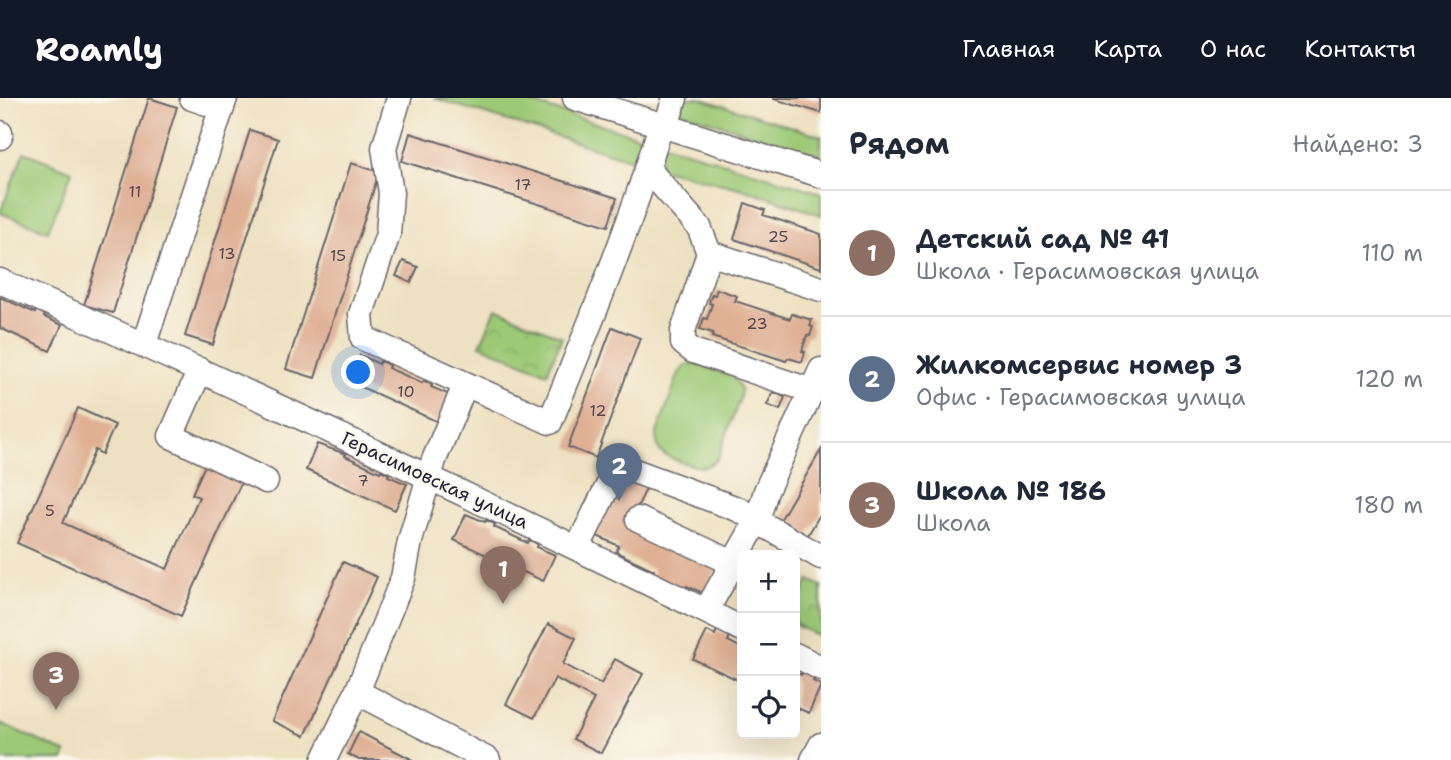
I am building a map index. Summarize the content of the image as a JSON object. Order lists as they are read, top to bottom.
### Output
{
  "streets": {
    "street": ["Герасимовская улица"]
  },
  "house_numbers": [
    "17",
    "11",
    "25",
    "13",
    "15",
    "23",
    "10",
    "12",
    "7",
    "5"
  ],
  "page": {
    "header": "Roamly",
    "nav": [
      "Главная",
      "Карта",
      "О нас",
      "Контакты"
    ],
    "heading": ["Рядом", "Найдено: 3"],
    "list": [
      {
        "mark": "1",
        "name": "Детский сад № 41",
        "note": "Школа · Герасимовская улица",
        "value": "110 m"
      },
      {
        "mark": "2",
        "name": "Жилкомсервис номер 3",
        "note": "Офис · Герасимовская улица",
        "value": "120 m"
      },
      {
        "mark": "3",
        "name": "Школа № 186",
        "note": "Школа",
        "value": "180 m"
      }
    ],
    "pins": ["2", "1", "3"],
    "map_buttons": ["+", "−"]
  }
}
